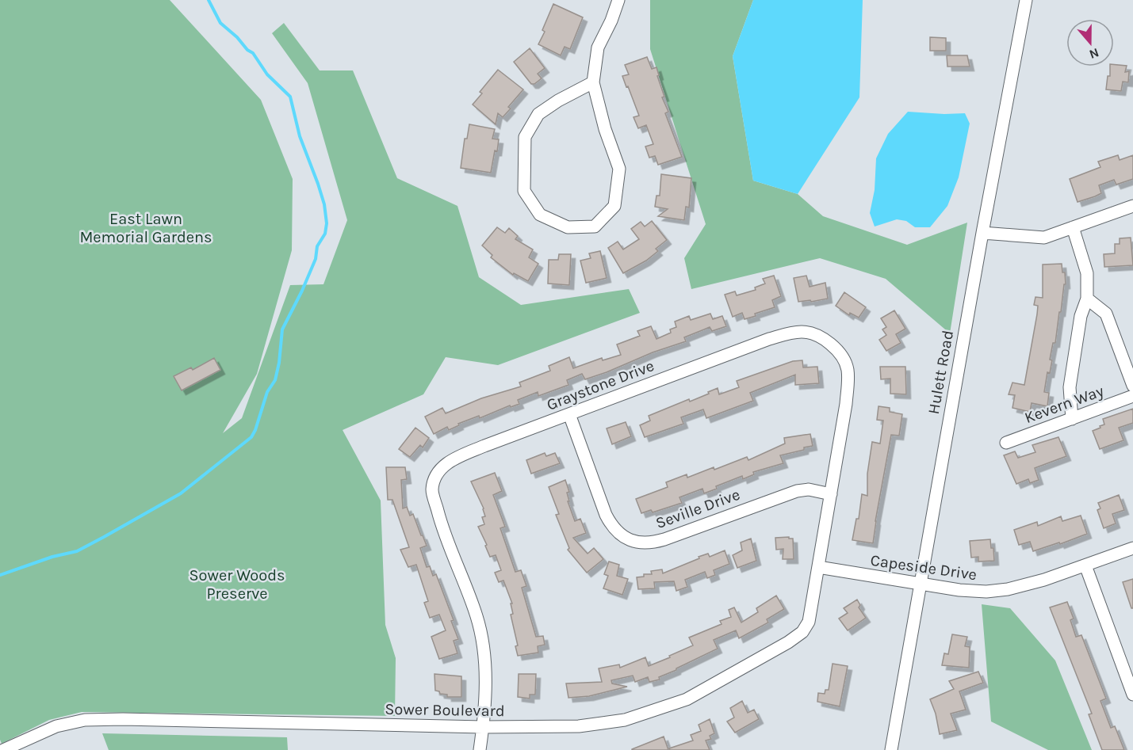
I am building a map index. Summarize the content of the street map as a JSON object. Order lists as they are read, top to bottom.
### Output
{
  "streets": {
    "street": [
      "Hulett Road",
      "Graystone Drive",
      "Kevern Way",
      "Seville Drive",
      "Capeside Drive",
      "Sower Boulevard"
    ]
  },
  "crossings": [
    ["Hulett Road", "Capeside Drive"],
    ["Graystone Drive", "Seville Drive"],
    ["Graystone Drive", "Capeside Drive"],
    ["Graystone Drive", "Sower Boulevard"],
    ["Capeside Drive", "Sower Boulevard"]
  ],
  "parks": ["East Lawn Memorial Gardens", "Sower Woods Preserve"],
  "north": "bottom"
}
